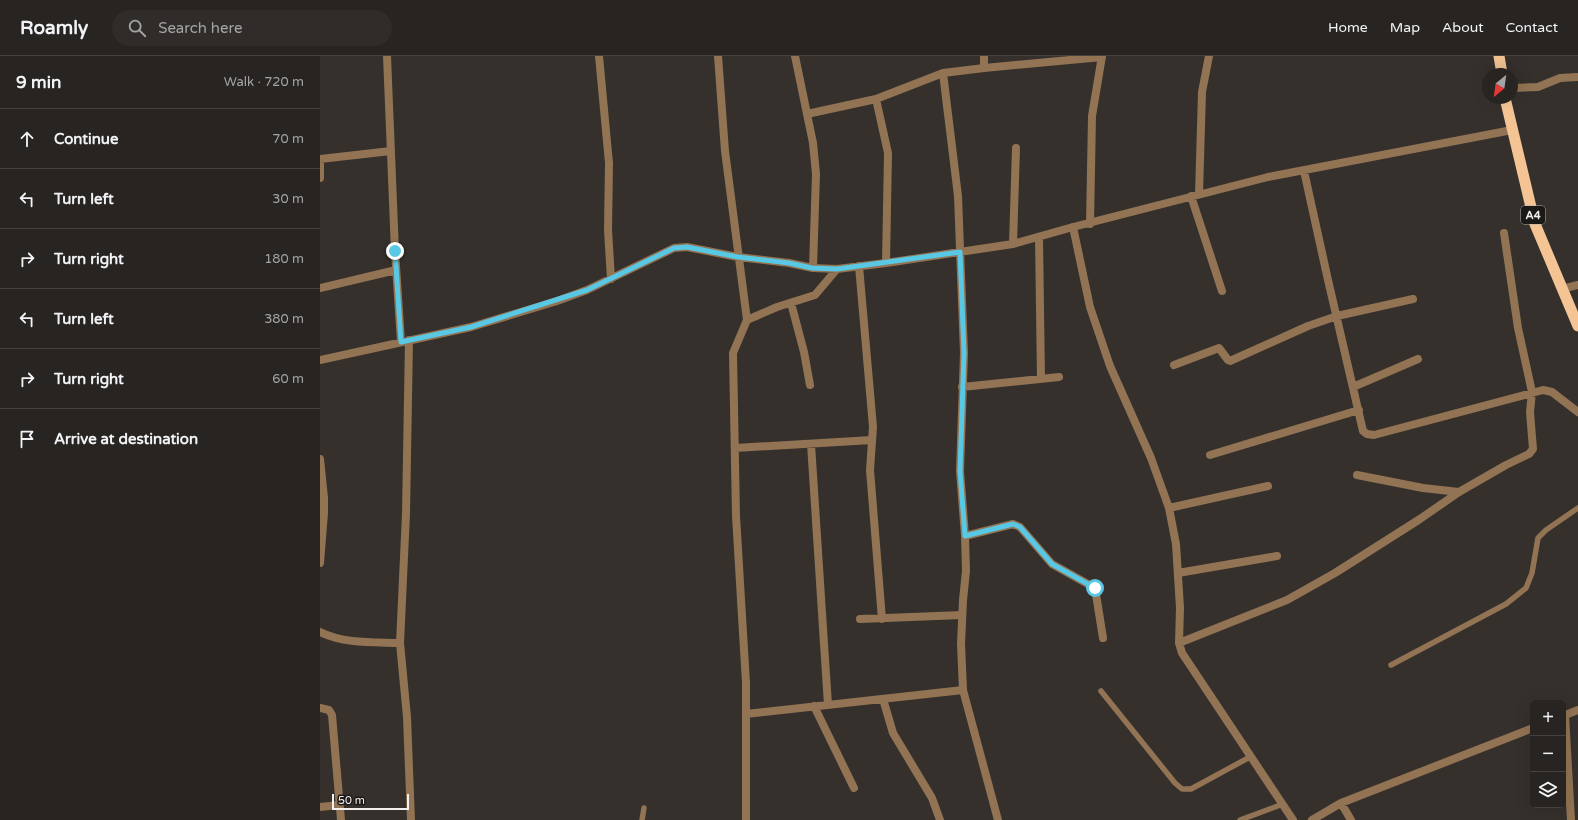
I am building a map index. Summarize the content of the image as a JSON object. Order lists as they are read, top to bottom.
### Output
{
  "streets": {
    "highway": ["A4"]
  },
  "scale_bar": "50 m",
  "north": "bottom left",
  "page": {
    "header": "Roamly",
    "search": "Search here",
    "nav": [
      "Home",
      "Map",
      "About",
      "Contact"
    ],
    "heading": ["9 min", "Walk · 720 m"],
    "list": [
      ["Continue", "70 m"],
      ["Turn left", "30 m"],
      ["Turn right", "180 m"],
      ["Turn left", "380 m"],
      ["Turn right", "60 m"],
      "Arrive at destination"
    ],
    "map_buttons": ["+", "−"],
    "scale": "50 m"
  }
}
